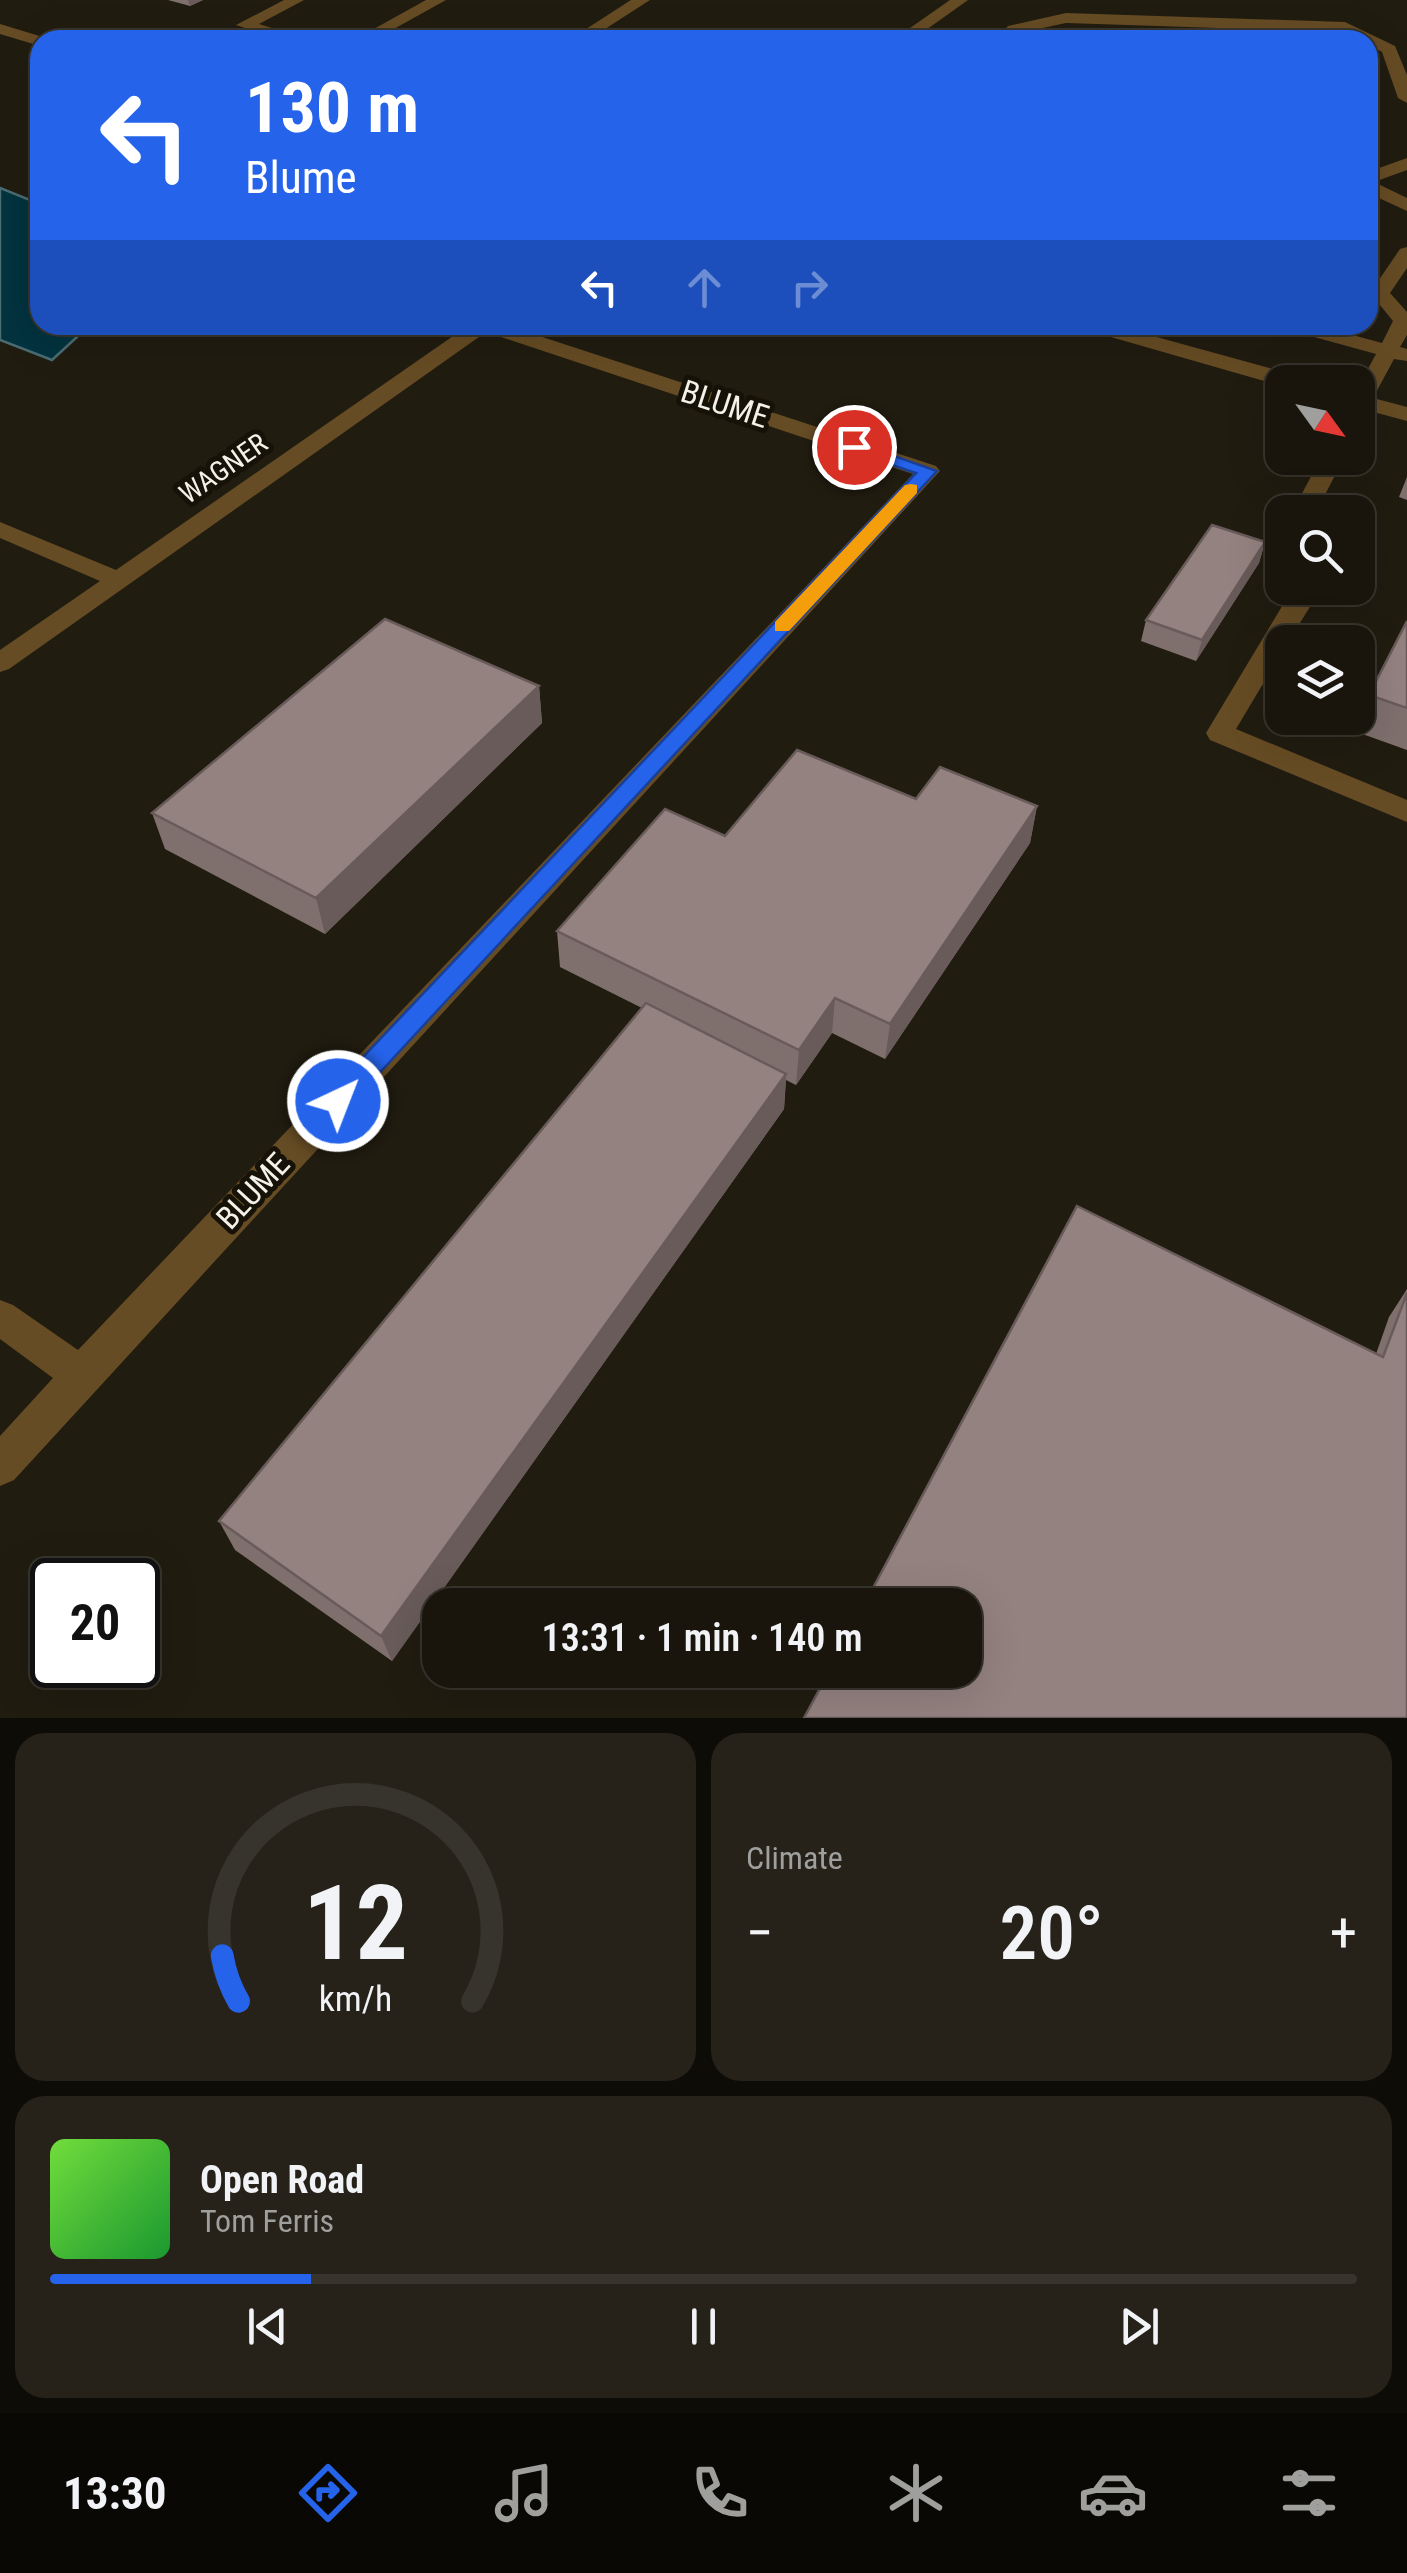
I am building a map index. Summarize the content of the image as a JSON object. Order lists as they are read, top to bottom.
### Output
{
  "streets": {
    "lane": ["BLUME", "WAGNER"]
  },
  "north": "bottom right",
  "page": {
    "turn": ["130 m", "Blume"],
    "limit": "20",
    "trip": "13:31 · 1 min · 140 m",
    "tile": "Climate",
    "heat": ["−", "20°", "+"],
    "song": ["Open Road", "Tom Ferris"],
    "tabs": "13:30",
    "gauge": ["12", "km/h"]
  }
}
